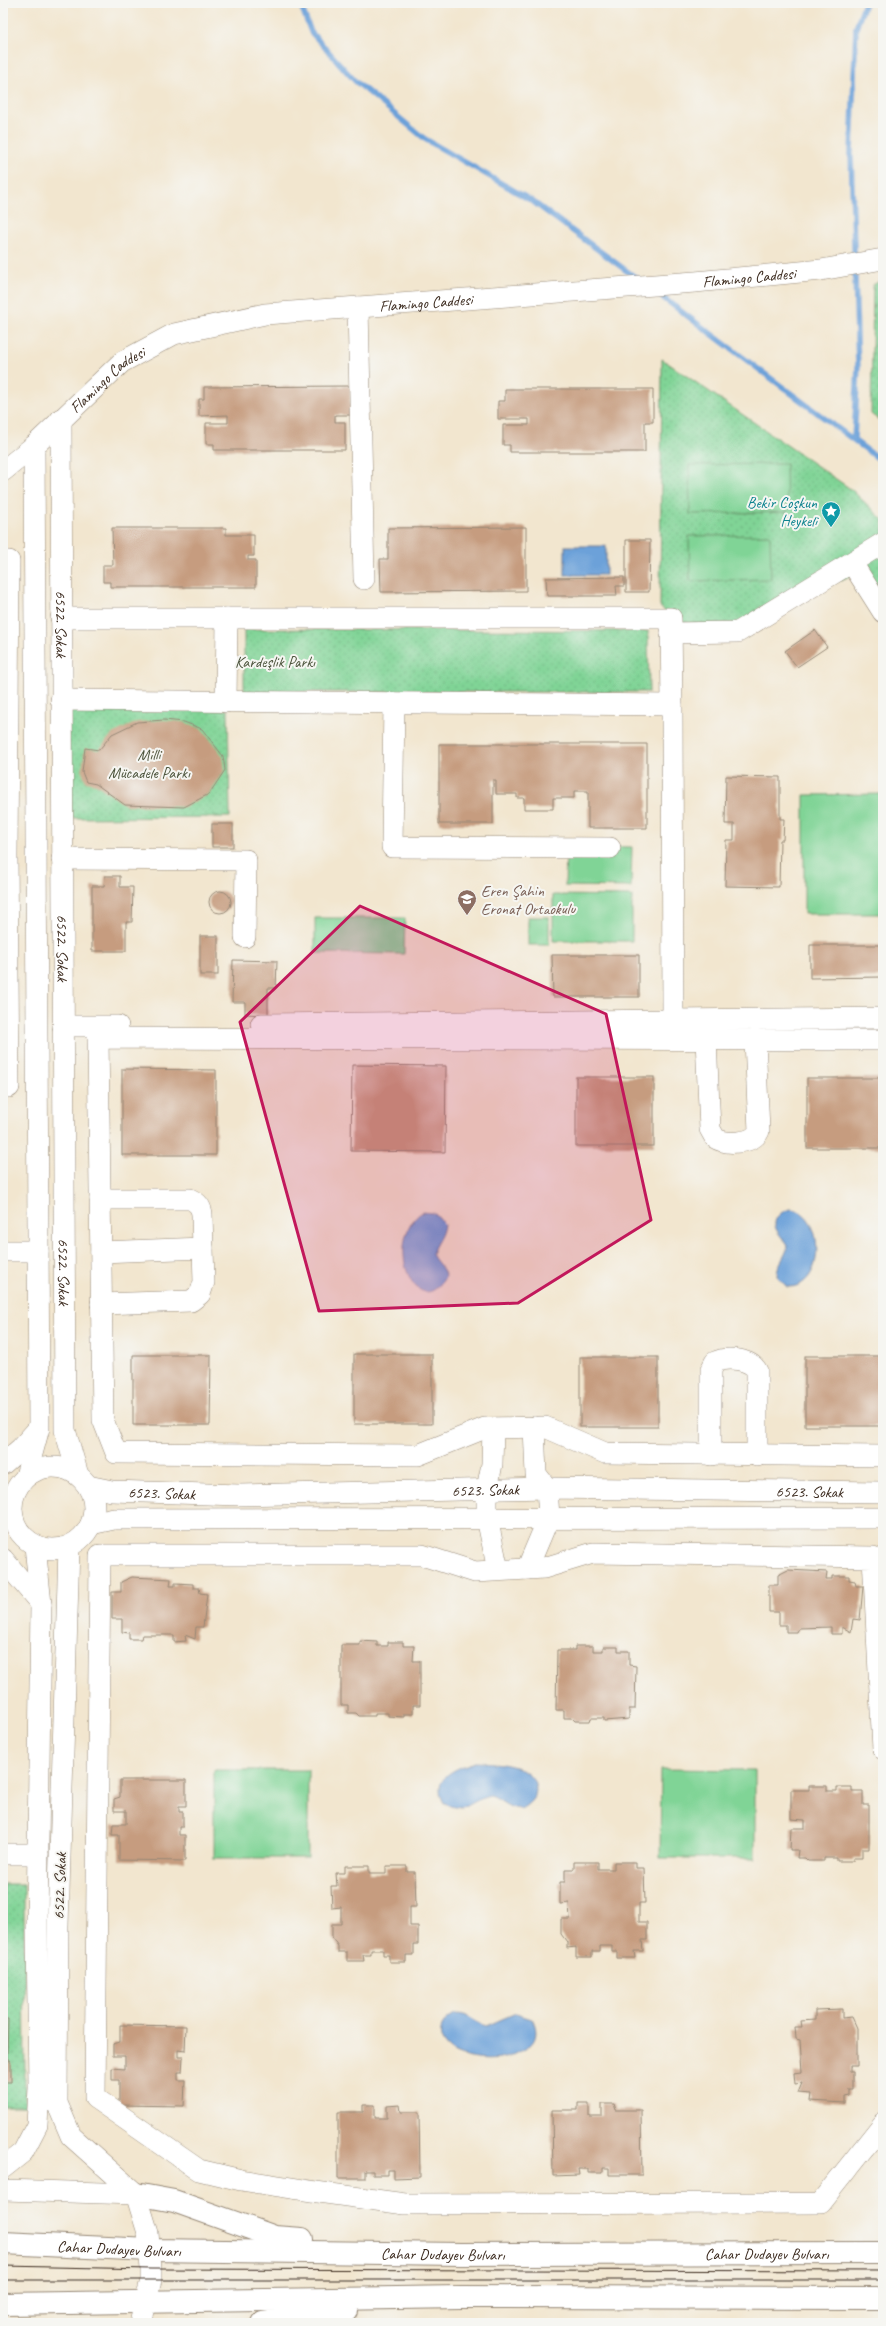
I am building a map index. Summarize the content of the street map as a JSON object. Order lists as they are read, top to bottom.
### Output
{
  "streets": {
    "main road": ["Cahar Dudayev Bulvarı"],
    "street": ["Flamingo Caddesi", "6522. Sokak", "6523. Sokak"]
  },
  "crossings": [
    ["Flamingo Caddesi", "6522. Sokak"],
    ["6522. Sokak", "6523. Sokak"]
  ],
  "parks": ["Kardeşlik Parkı", "Milli Mücadele Parkı"],
  "places": {
    "place": ["Bekir Coşkun Heykeli"],
    "school or university": ["Eren Şahin Eronat Ortaokulu"]
  }
}
